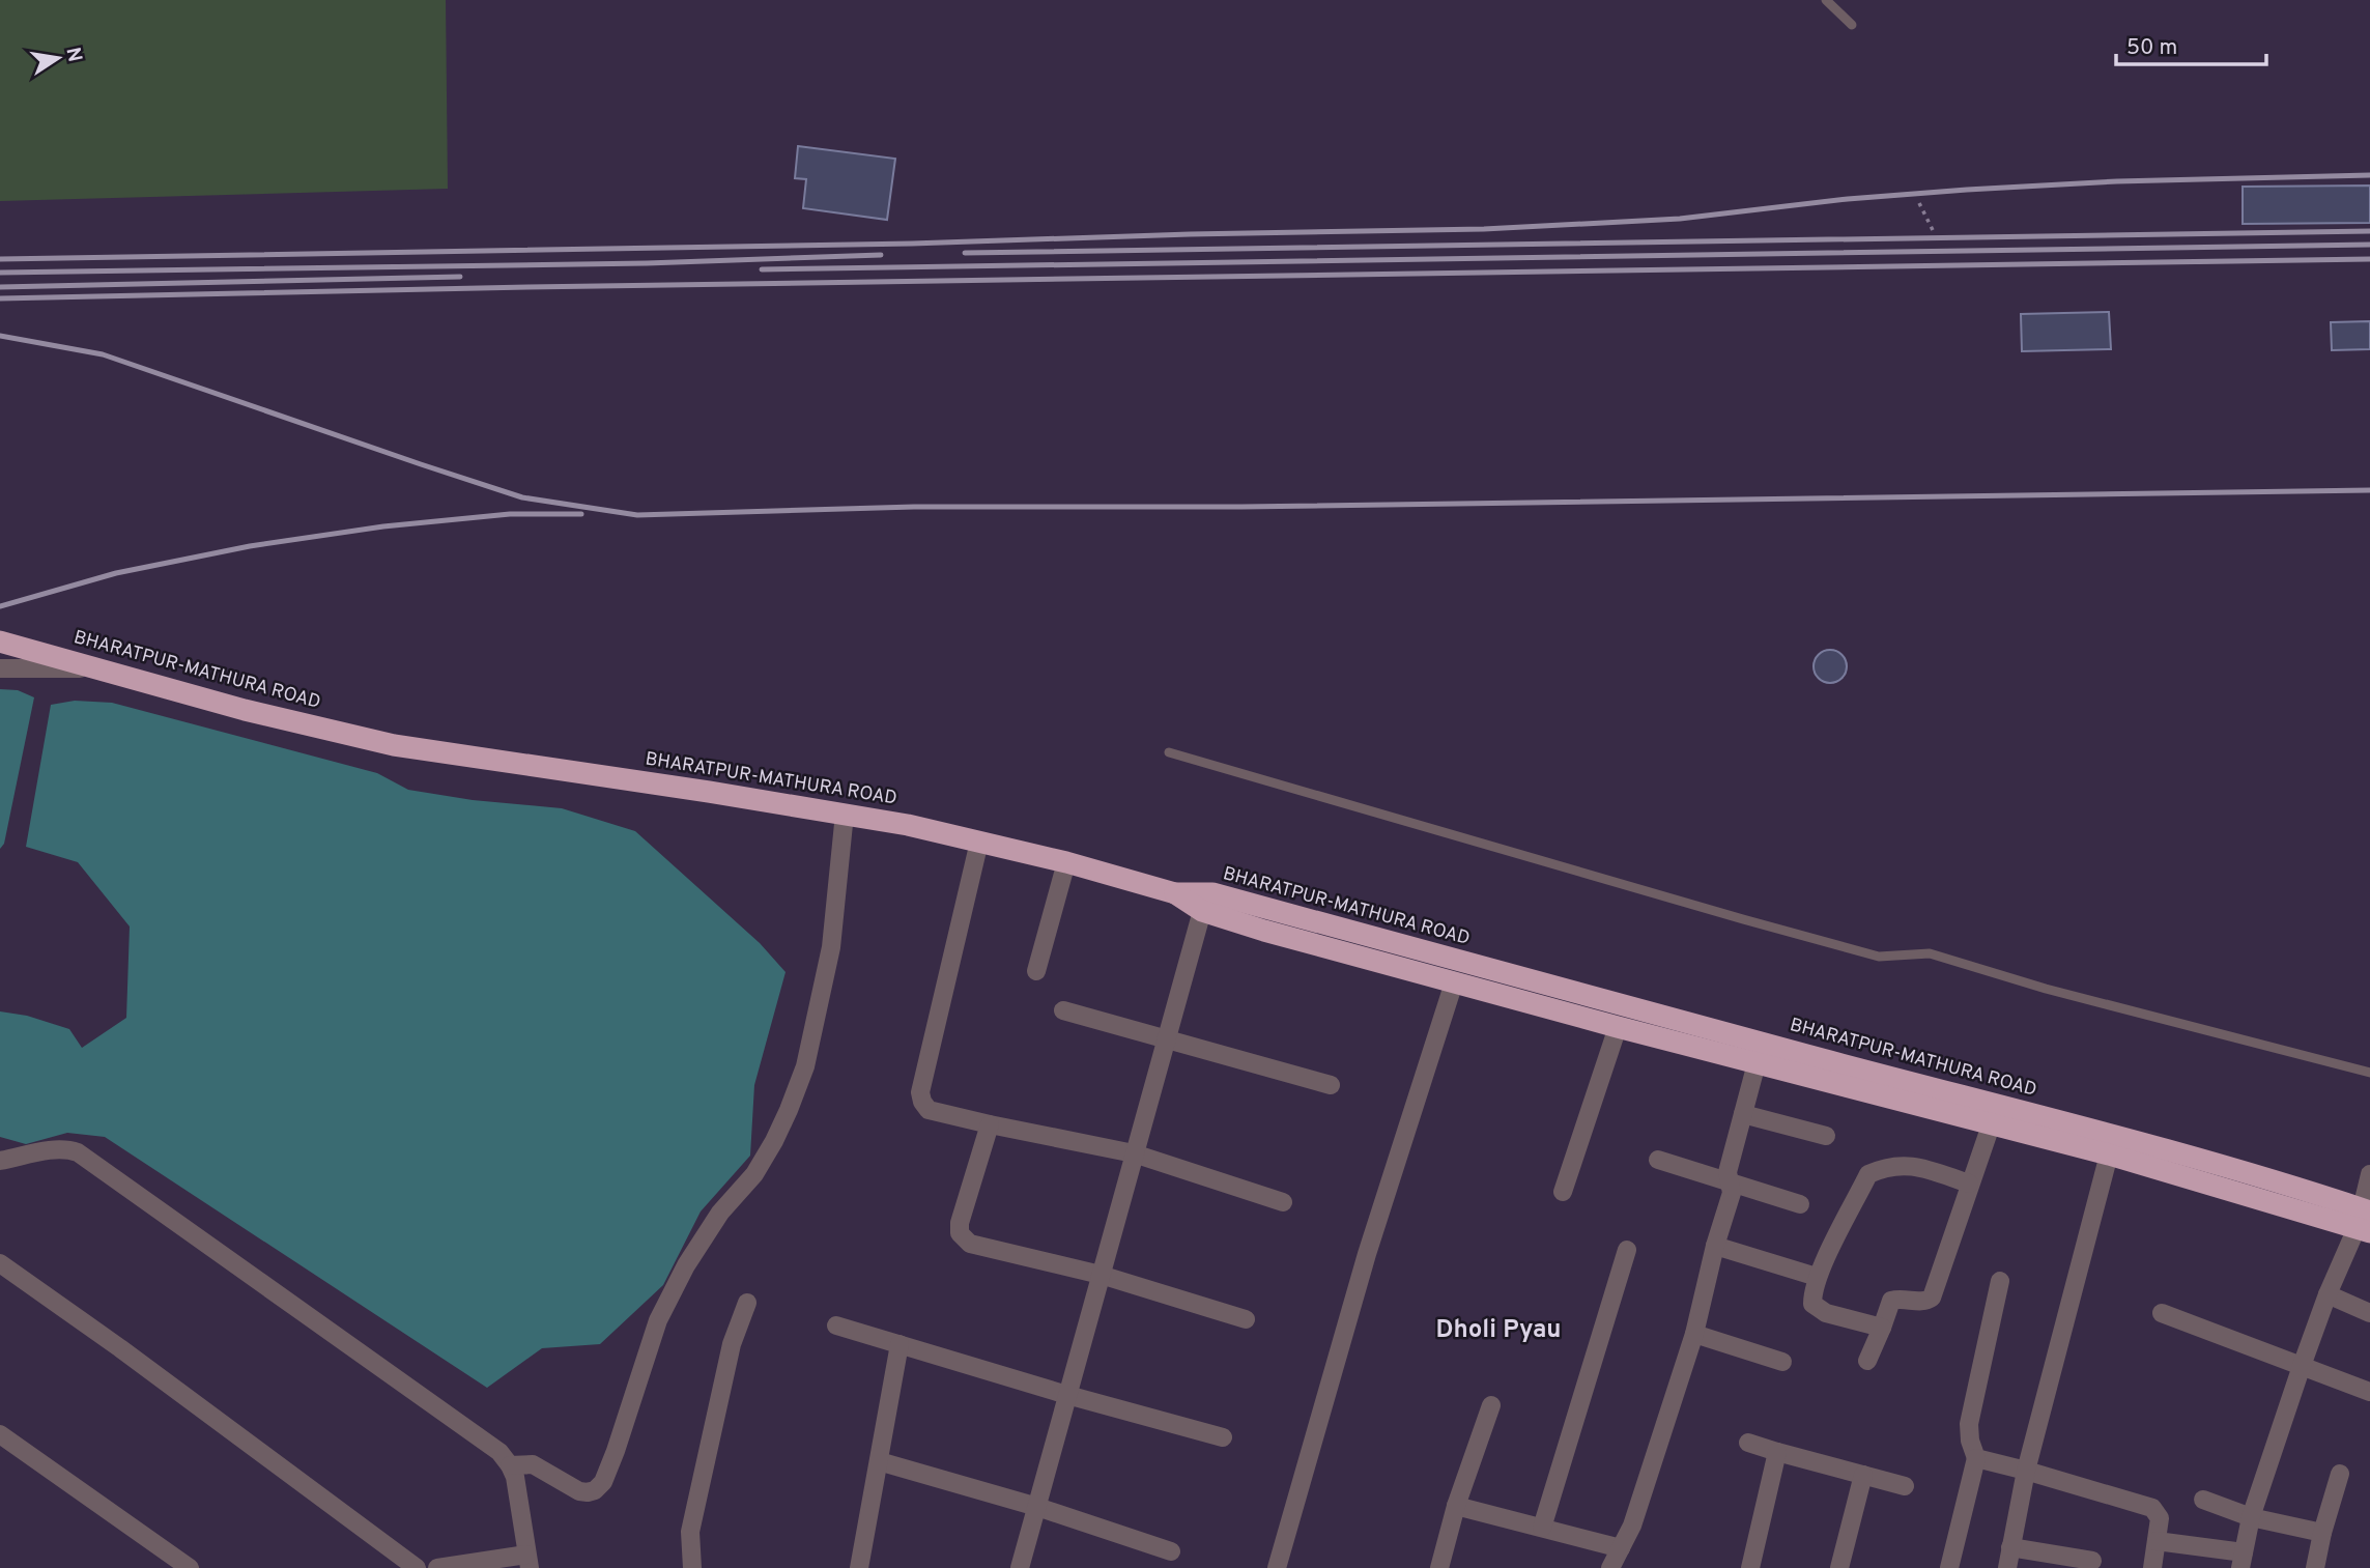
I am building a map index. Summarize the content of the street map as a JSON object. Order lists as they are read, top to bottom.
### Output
{
  "streets": {
    "highway": ["BHARATPUR-MATHURA ROAD"]
  },
  "districts": ["Dholi Pyau"],
  "scale_bar": "50 m",
  "north": "right"
}
